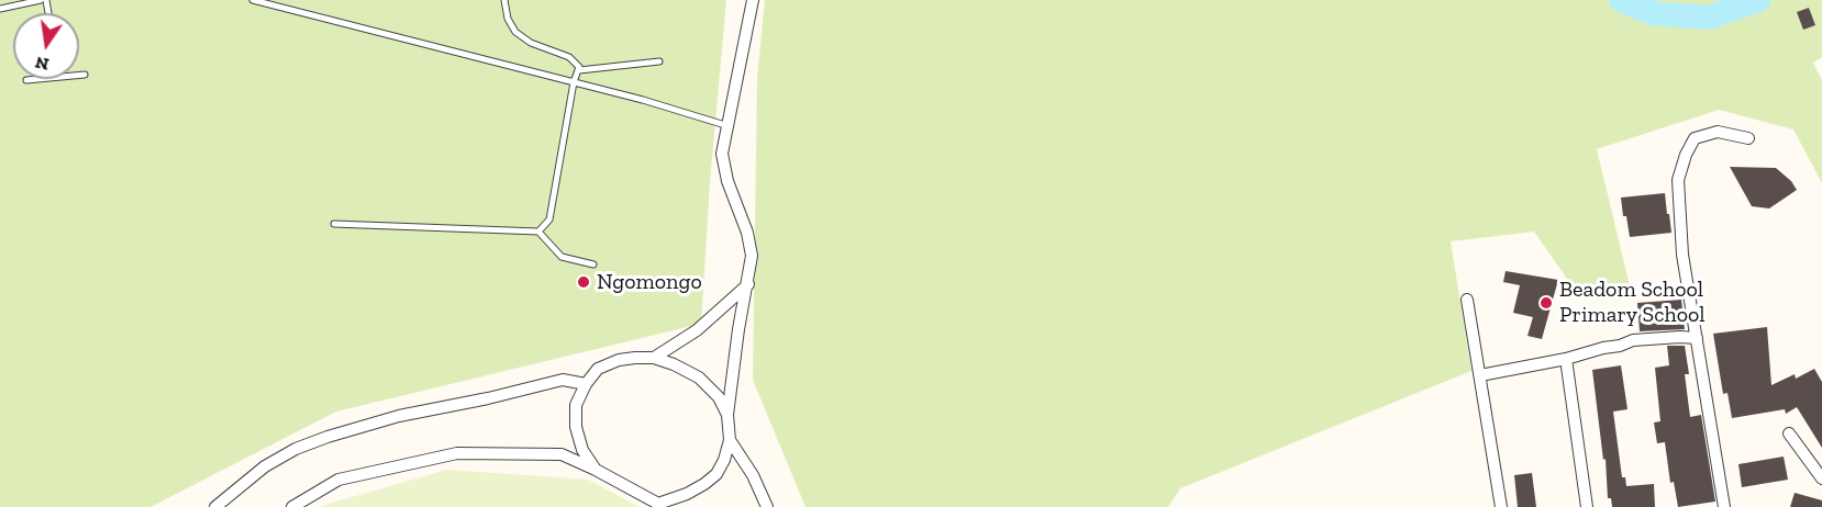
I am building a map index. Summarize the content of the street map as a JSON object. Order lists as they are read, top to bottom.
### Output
{
  "places": ["Ngomongo", "Beadom School Primary School"],
  "north": "bottom"
}
